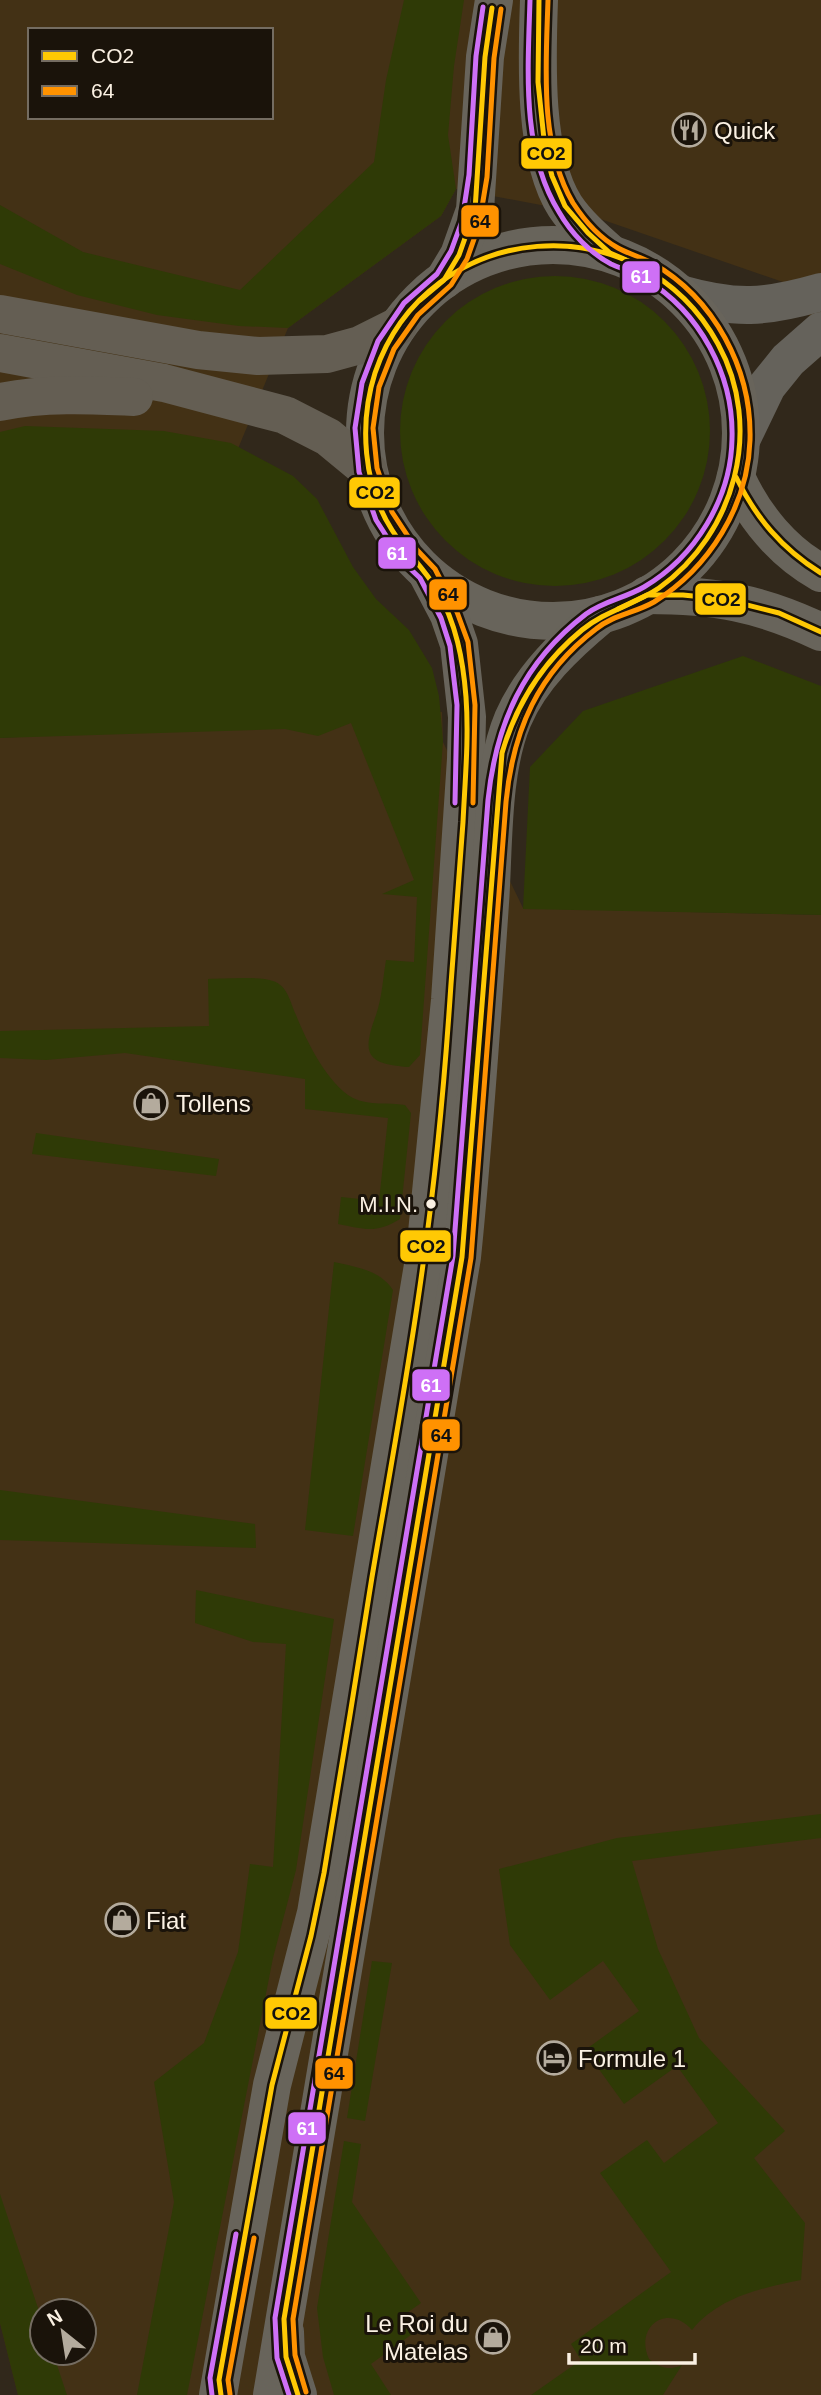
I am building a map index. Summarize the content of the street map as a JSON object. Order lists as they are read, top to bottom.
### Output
{
  "places": {
    "restaurant": ["Quick"],
    "shop": ["Tollens", "Fiat", "Le Roi du Matelas"],
    "other": ["M.I.N."],
    "hotel": ["Formule 1"]
  },
  "lines": ["transit line CO2", "transit line 64", "transit line 61"],
  "legend": ["CO2", "64"],
  "scale_bar": "20 m",
  "north": "top left"
}
